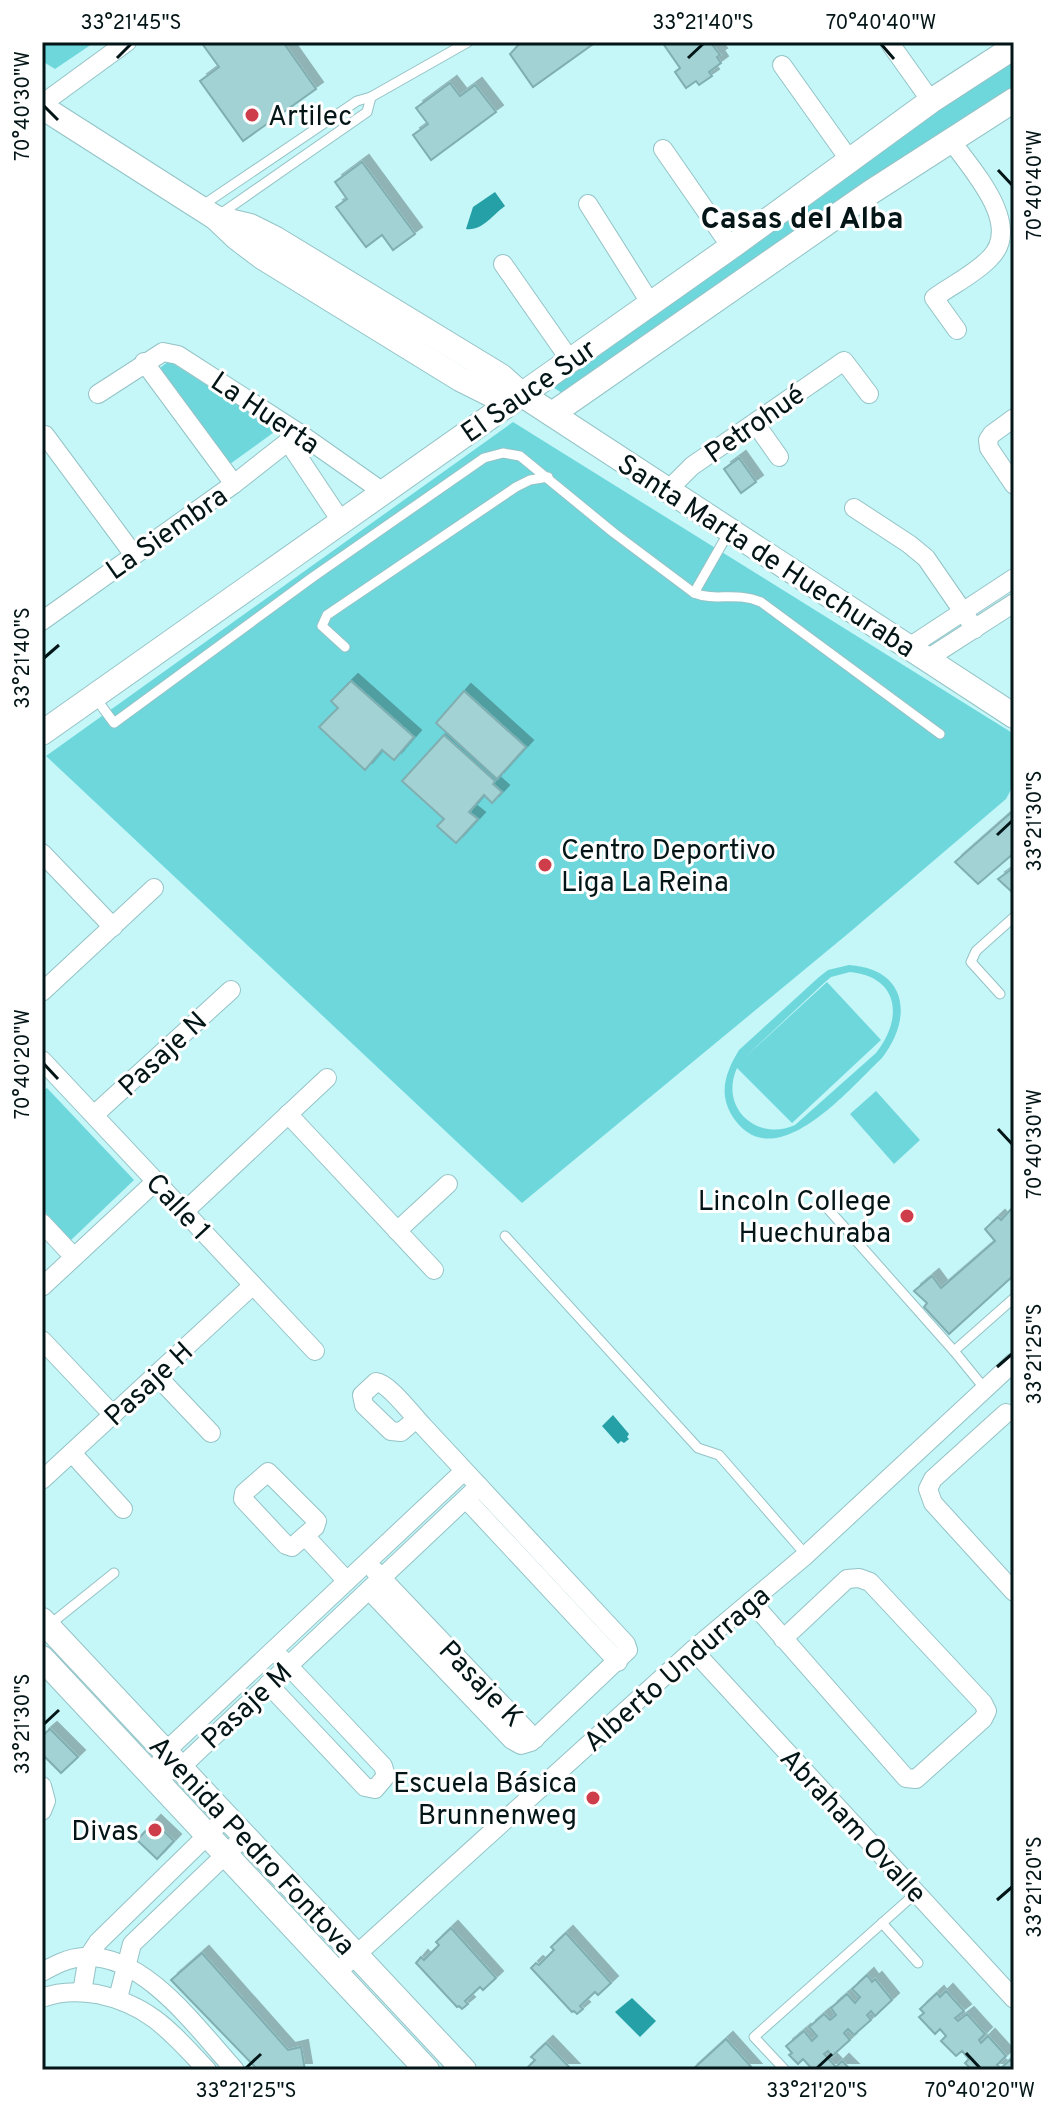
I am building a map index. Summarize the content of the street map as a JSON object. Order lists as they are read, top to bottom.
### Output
{
  "streets": {
    "street": [
      "El Sauce Sur",
      "La Huerta",
      "Petrohué",
      "La Siembra",
      "Santa Marta de Huechuraba",
      "Pasaje N",
      "Calle 1",
      "Pasaje H",
      "Alberto Undurraga",
      "Pasaje K",
      "Pasaje M",
      "Abraham Ovalle",
      "Avenida Pedro Fontova"
    ]
  },
  "crossings": [
    ["El Sauce Sur", "La Huerta"],
    ["El Sauce Sur", "Santa Marta de Huechuraba"],
    ["La Huerta", "La Siembra"],
    ["Petrohué", "Santa Marta de Huechuraba"],
    ["Pasaje N", "Calle 1"],
    ["Calle 1", "Pasaje H"],
    ["Alberto Undurraga", "Abraham Ovalle"],
    ["Alberto Undurraga", "Avenida Pedro Fontova"],
    ["Pasaje K", "Pasaje M"],
    ["Pasaje M", "Avenida Pedro Fontova"]
  ],
  "districts": ["Casas del Alba"],
  "places": [
    "Artilec",
    "Centro Deportivo Liga La Reina",
    "Lincoln College Huechuraba",
    "Escuela Básica Brunnenweg",
    "Divas"
  ],
  "coordinates": [
    "33°21'45\"S",
    "33°21'40\"S",
    "70°40'40\"W",
    "70°40'30\"W",
    "33°21'30\"S",
    "70°40'20\"W",
    "33°21'25\"S",
    "33°21'20\"S"
  ]
}
